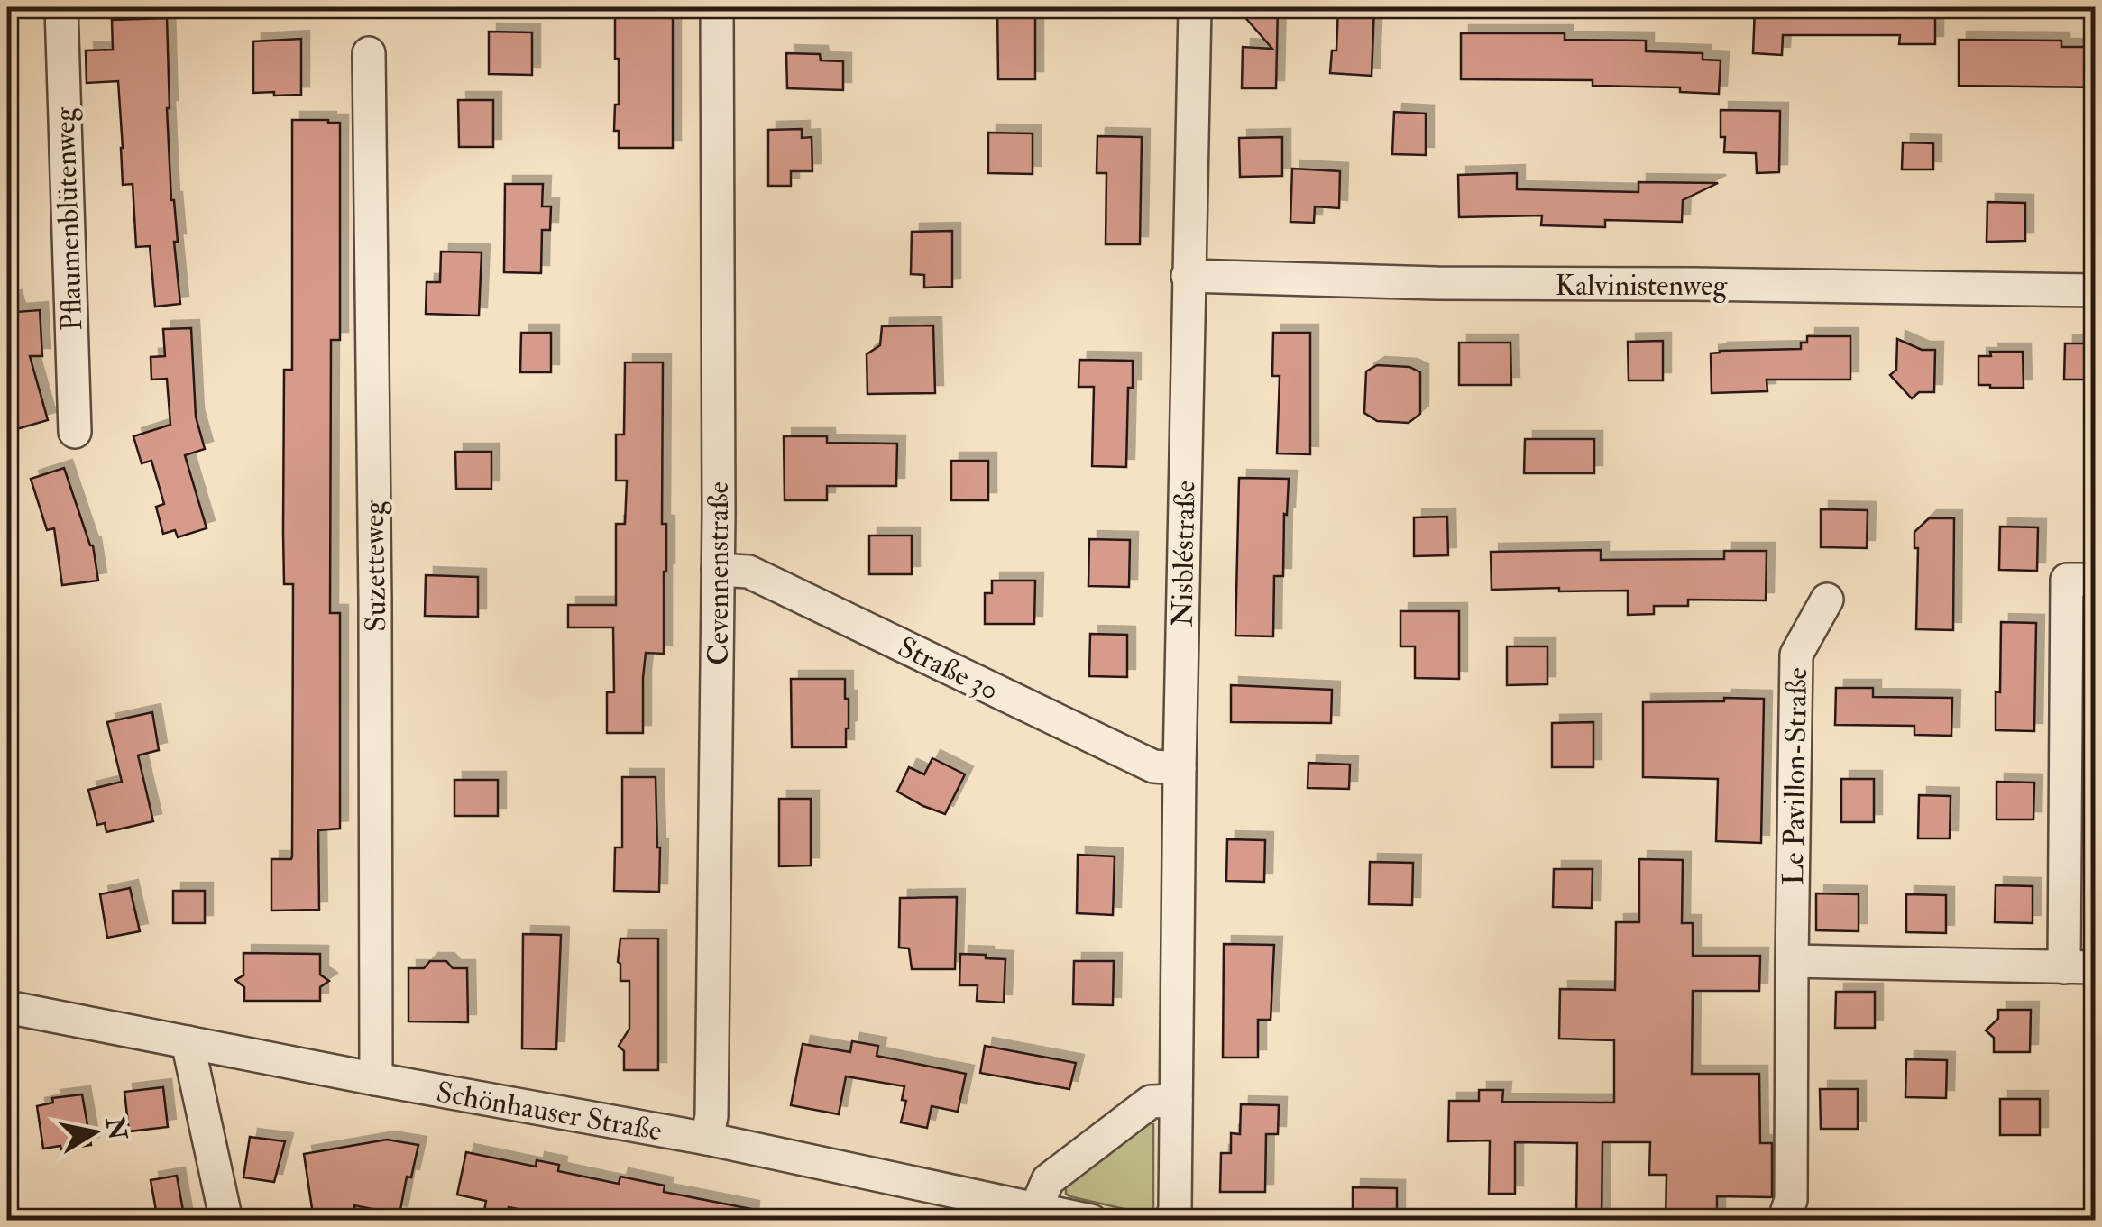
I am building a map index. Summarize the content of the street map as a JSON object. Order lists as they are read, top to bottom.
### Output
{
  "streets": {
    "street": [
      "Pflaumenblütenweg",
      "Kalvinistenweg",
      "Nisbléstraße",
      "Suzetteweg",
      "Cevennenstraße",
      "Straße 30",
      "Le Pavillon-Straße",
      "Schönhauser Straße"
    ]
  },
  "crossings": [
    ["Kalvinistenweg", "Nisbléstraße"],
    ["Nisbléstraße", "Straße 30"],
    ["Suzetteweg", "Schönhauser Straße"],
    ["Cevennenstraße", "Straße 30"],
    ["Cevennenstraße", "Schönhauser Straße"]
  ],
  "north": "right"
}
